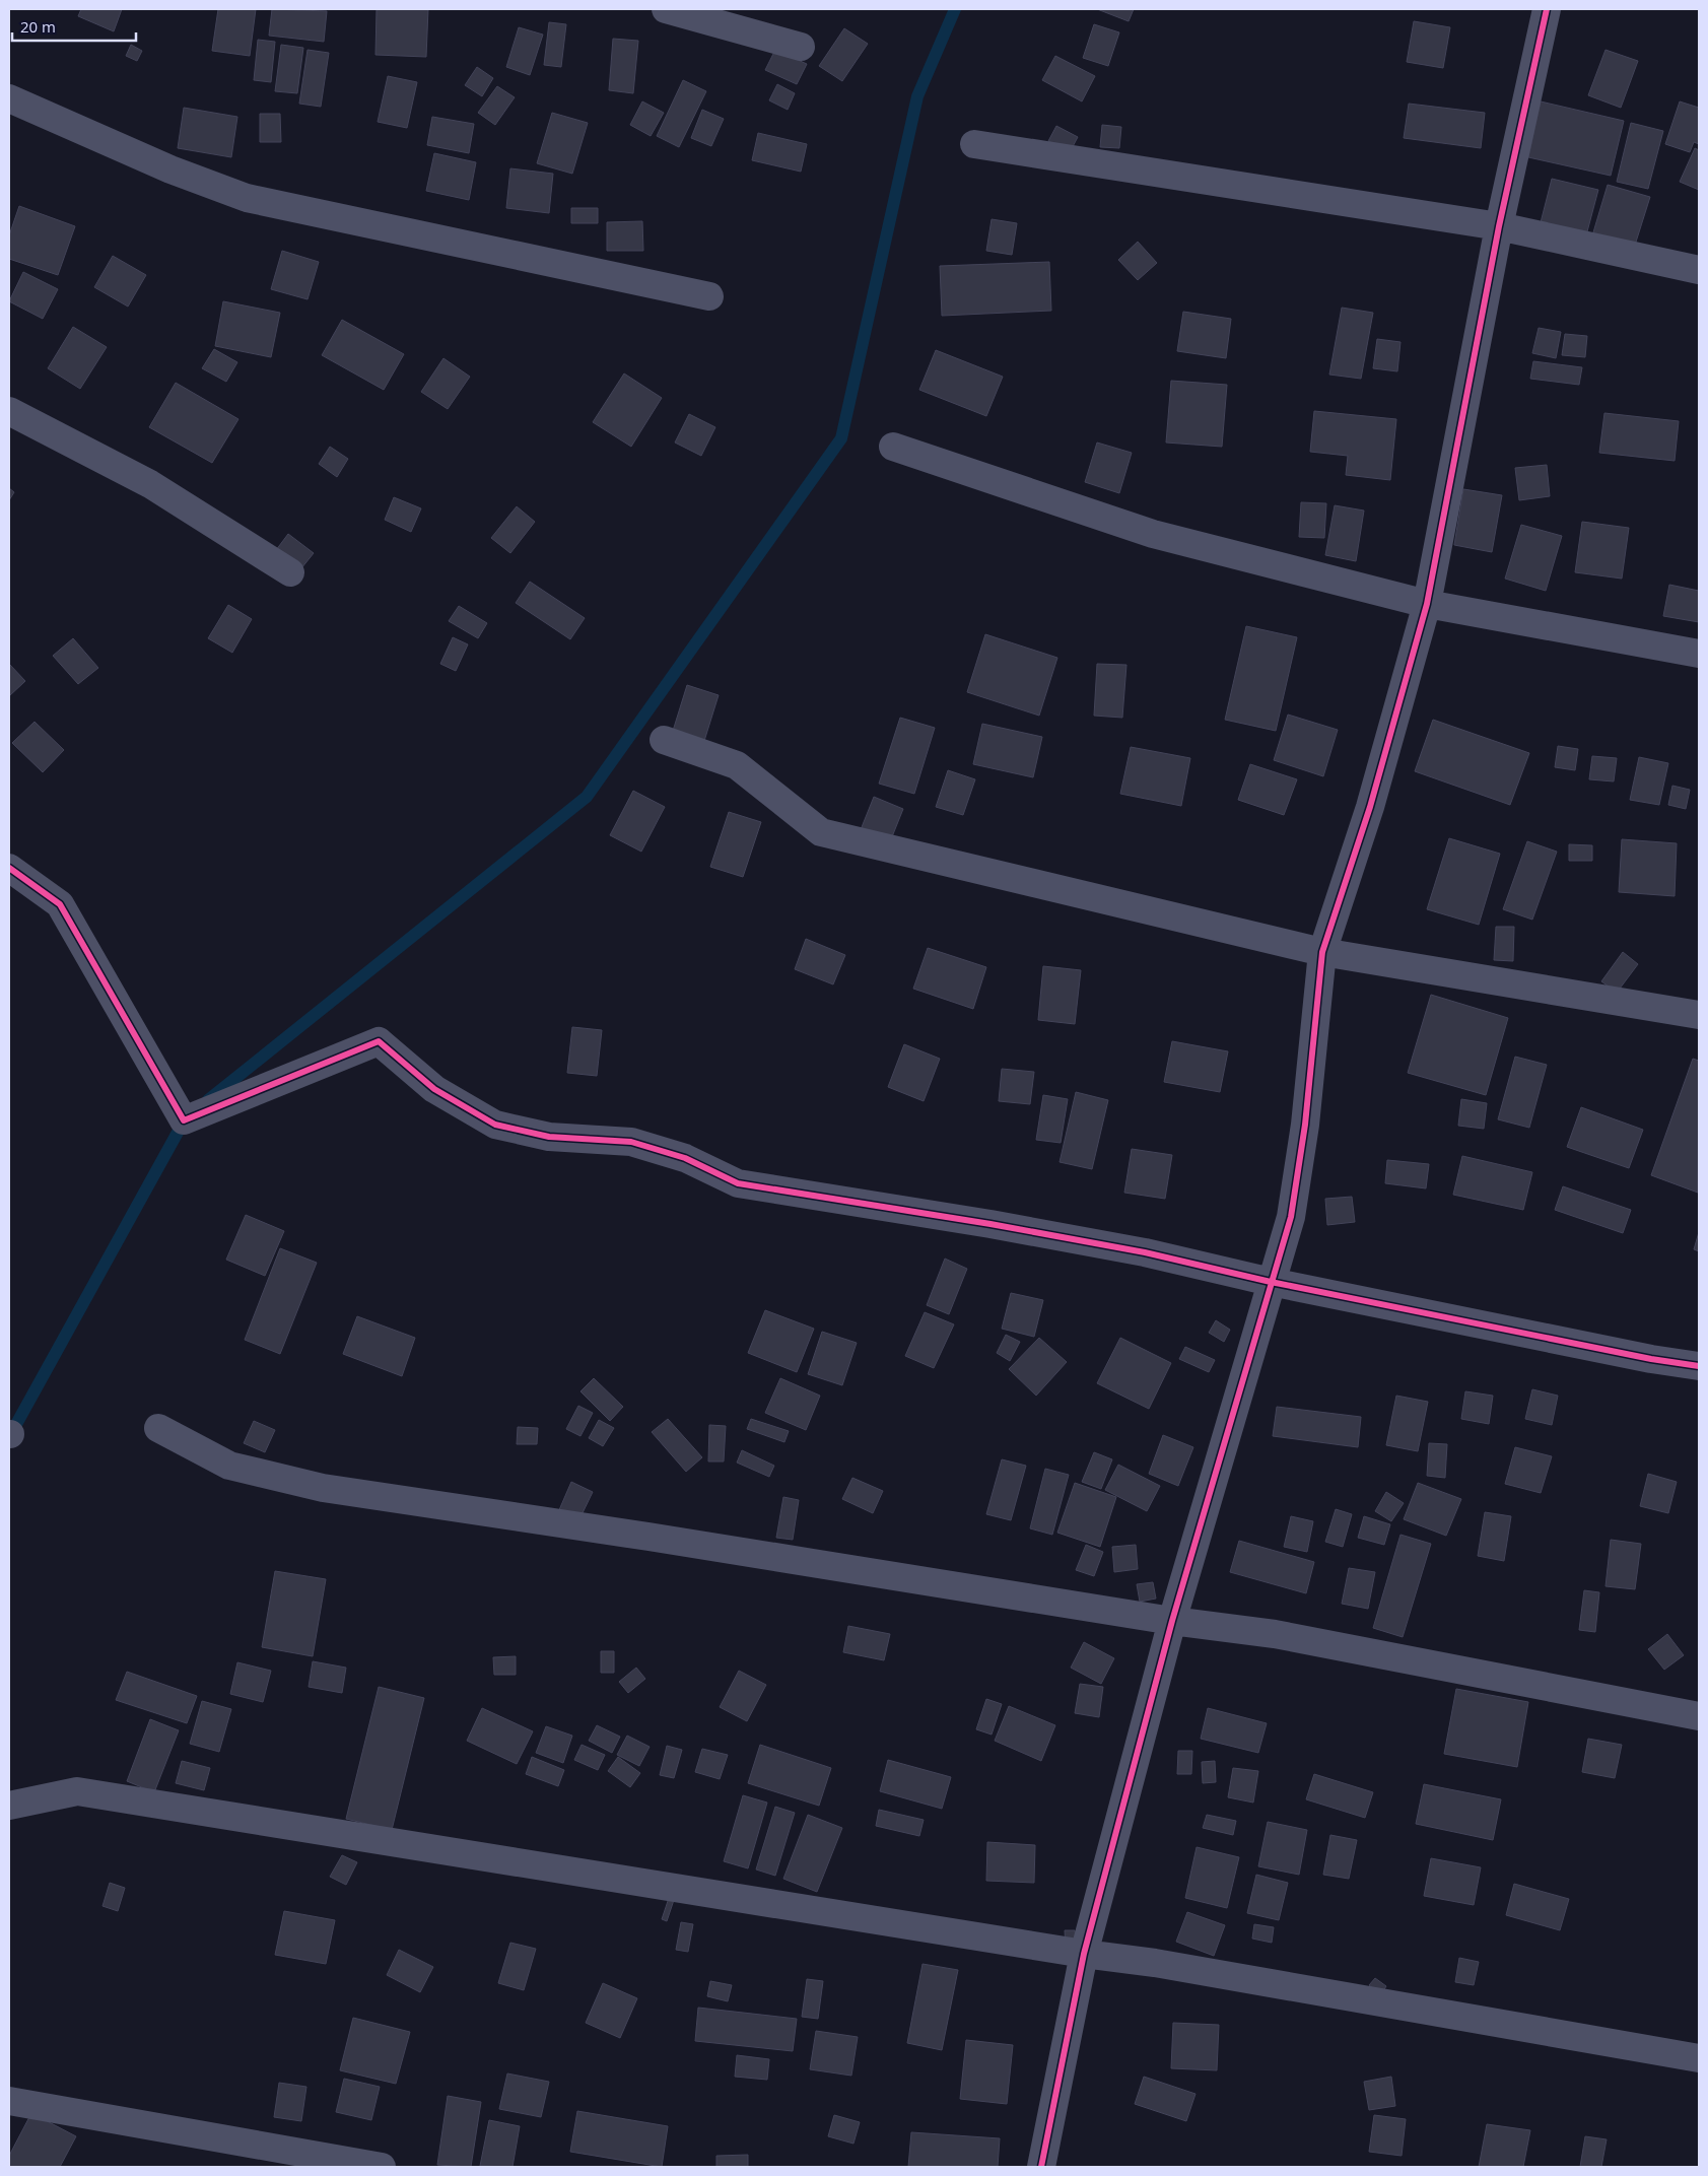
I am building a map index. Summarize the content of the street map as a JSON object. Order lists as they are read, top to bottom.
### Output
{
  "scale_bar": "20 m"
}
